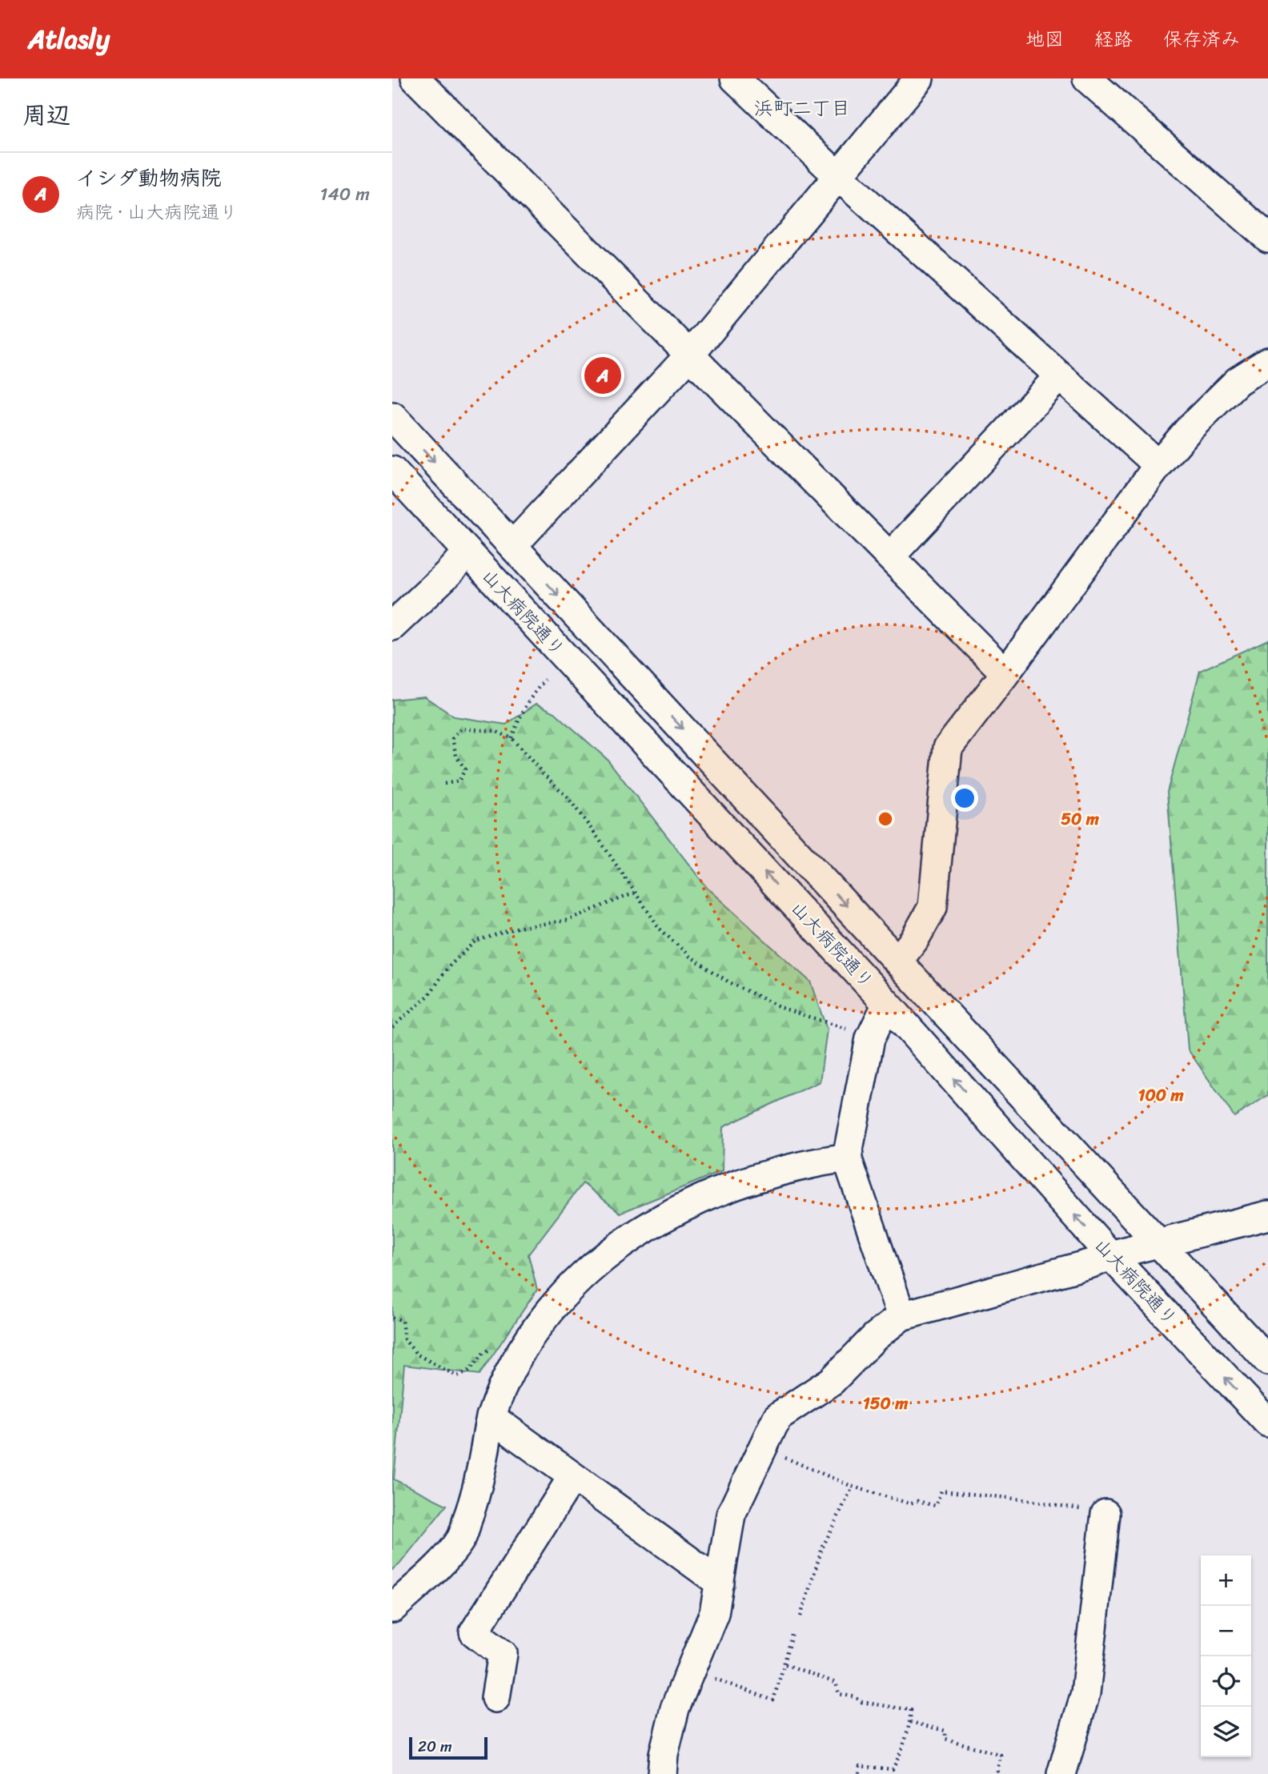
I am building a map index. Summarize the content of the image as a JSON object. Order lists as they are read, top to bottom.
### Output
{
  "streets": {
    "street": ["山大病院通り"]
  },
  "districts": ["浜町二丁目"],
  "scale_bar": "20 m",
  "page": {
    "header": "Atlasly",
    "nav": ["地図", "経路", "保存済み"],
    "heading": "周辺",
    "list": [
      {
        "mark": "A",
        "name": "イシダ動物病院",
        "note": "病院 · 山大病院通り",
        "value": "140 m"
      }
    ],
    "pins": "A",
    "map_buttons": ["+", "−"],
    "scale": "20 m"
  },
  "rings": ["50 m", "100 m", "150 m"]
}
